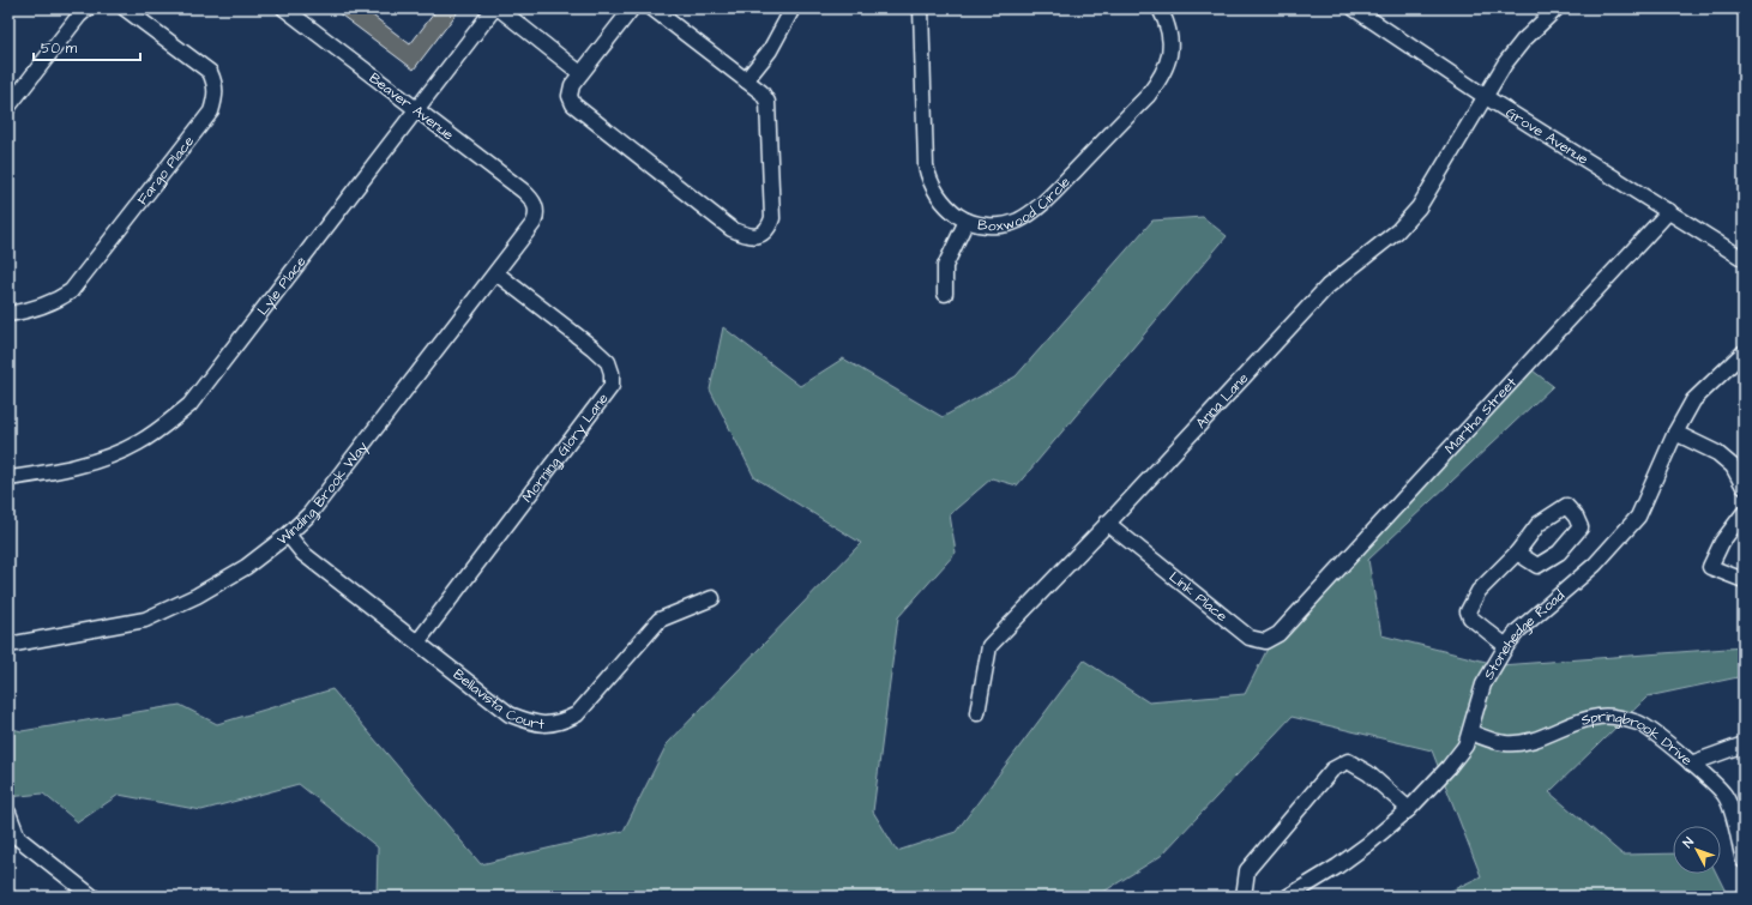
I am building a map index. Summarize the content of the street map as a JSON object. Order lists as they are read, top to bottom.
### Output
{
  "streets": {
    "street": [
      "Beaver Avenue",
      "Grove Avenue",
      "Fargo Place",
      "Boxwood Circle",
      "Lyle Place",
      "Anna Lane",
      "Martha Street",
      "Morning Glory Lane",
      "Winding Brook Way",
      "Link Place",
      "Stonehedge Road",
      "Bellavista Court",
      "Springbrook Drive"
    ]
  },
  "crossings": [
    ["Beaver Avenue", "Lyle Place"],
    ["Beaver Avenue", "Winding Brook Way"],
    ["Grove Avenue", "Anna Lane"],
    ["Grove Avenue", "Martha Street"],
    ["Anna Lane", "Link Place"],
    ["Martha Street", "Link Place"],
    ["Morning Glory Lane", "Winding Brook Way"],
    ["Morning Glory Lane", "Bellavista Court"],
    ["Winding Brook Way", "Bellavista Court"],
    ["Stonehedge Road", "Springbrook Drive"]
  ],
  "scale_bar": "50 m",
  "north": "top left"
}
